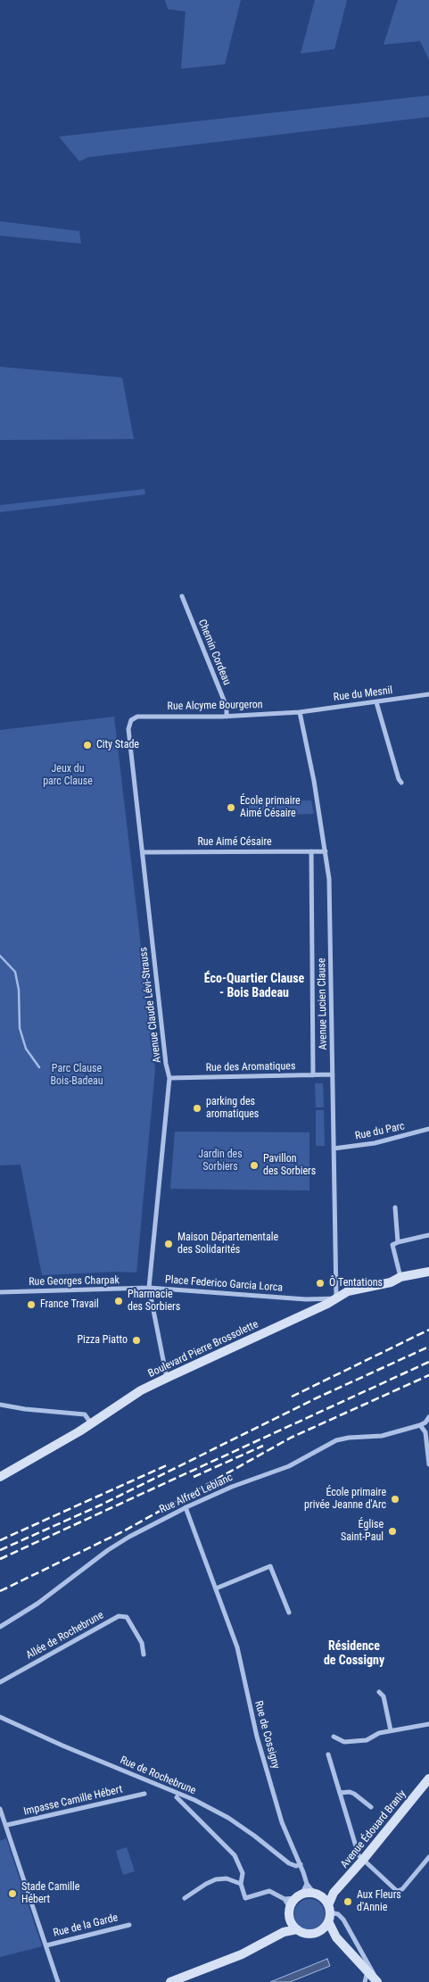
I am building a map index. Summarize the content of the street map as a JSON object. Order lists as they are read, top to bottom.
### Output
{
  "streets": {
    "street": [
      "Chemin Cordeau",
      "Rue du Mesnil",
      "Rue Alcyme Bourgeron",
      "Rue Aimé Césaire",
      "Avenue Lucien Clause",
      "Avenue Claude Lévi-Strauss",
      "Rue des Aromatiques",
      "Rue du Parc",
      "Rue Georges Charpak",
      "Place Federico Garcia Lorca",
      "Boulevard Pierre Brossolette",
      "Rue Alfred Leblanc",
      "Allée de Rochebrune",
      "Rue de Cossigny",
      "Rue de Rochebrune",
      "Impasse Camille Hébert",
      "Avenue Édouard Branly",
      "Rue de la Garde"
    ]
  },
  "crossings": [
    ["Chemin Cordeau", "Rue Alcyme Bourgeron"],
    ["Rue du Mesnil", "Rue Alcyme Bourgeron"],
    ["Rue du Mesnil", "Avenue Lucien Clause"],
    ["Rue Alcyme Bourgeron", "Avenue Lucien Clause"],
    ["Rue Alcyme Bourgeron", "Avenue Claude Lévi-Strauss"],
    ["Rue Aimé Césaire", "Avenue Lucien Clause"],
    ["Rue Aimé Césaire", "Avenue Claude Lévi-Strauss"],
    ["Avenue Lucien Clause", "Rue des Aromatiques"],
    ["Avenue Lucien Clause", "Rue du Parc"],
    ["Avenue Lucien Clause", "Place Federico Garcia Lorca"],
    ["Avenue Lucien Clause", "Boulevard Pierre Brossolette"],
    ["Avenue Claude Lévi-Strauss", "Rue des Aromatiques"],
    ["Avenue Claude Lévi-Strauss", "Rue Georges Charpak"],
    ["Avenue Claude Lévi-Strauss", "Place Federico Garcia Lorca"],
    ["Rue Georges Charpak", "Place Federico Garcia Lorca"],
    ["Place Federico Garcia Lorca", "Boulevard Pierre Brossolette"],
    ["Rue Alfred Leblanc", "Rue de Cossigny"],
    ["Rue de Cossigny", "Rue de Rochebrune"],
    ["Rue de Cossigny", "Avenue Édouard Branly"]
  ],
  "districts": ["Éco-Quartier Clause - Bois Badeau", "Résidence de Cossigny"],
  "parks": ["Jeux du parc Clause", "Parc Clause Bois-Badeau", "Jardin des Sorbiers"],
  "places": [
    "City Stade",
    "École primaire Aimé Césaire",
    "parking des aromatiques",
    "Pavillon des Sorbiers",
    "Maison Départementale des Solidarités",
    "Ô Tentations",
    "Pharmacie des Sorbiers",
    "France Travail",
    "Pizza Piatto",
    "École primaire privée Jeanne d'Arc",
    "Église Saint-Paul",
    "Stade Camille Hébert",
    "Aux Fleurs d'Annie"
  ]
}
